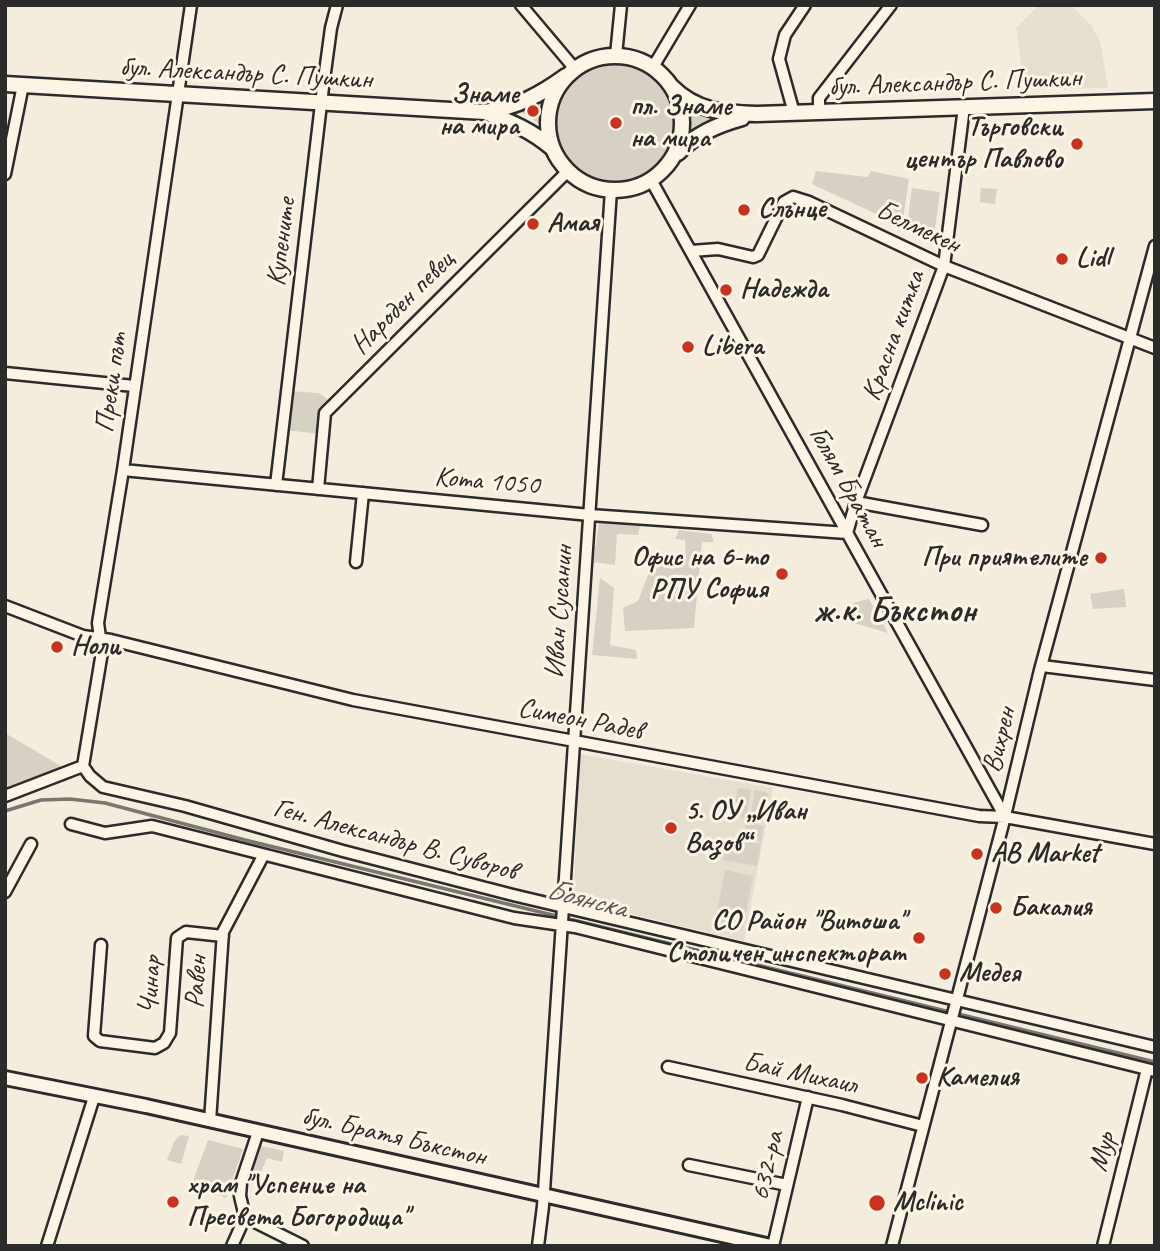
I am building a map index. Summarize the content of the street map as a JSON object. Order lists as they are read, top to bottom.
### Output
{
  "streets": {
    "main road": ["бул. Александър С. Пушкин"],
    "street": [
      "Белмекен",
      "Купените",
      "Народен певец",
      "Красна китка",
      "Преки път",
      "Кота 1050",
      "Голям Братан",
      "Иван Сусанин",
      "Симеон Радев",
      "Вихрен",
      "Ген. Александър В. Суворов",
      "Равен",
      "Чинар",
      "Бай Михаил",
      "бул. Братя Бъкстон",
      "Мур",
      "632-ра"
    ]
  },
  "crossings": [
    ["бул. Александър С. Пушкин", "Купените"],
    ["бул. Александър С. Пушкин", "Народен певец"],
    ["бул. Александър С. Пушкин", "Красна китка"],
    ["бул. Александър С. Пушкин", "Преки път"],
    ["бул. Александър С. Пушкин", "Голям Братан"],
    ["бул. Александър С. Пушкин", "Иван Сусанин"],
    ["Белмекен", "Красна китка"],
    ["Белмекен", "Голям Братан"],
    ["Белмекен", "Вихрен"],
    ["Купените", "Кота 1050"],
    ["Народен певец", "Кота 1050"],
    ["Народен певец", "Голям Братан"],
    ["Народен певец", "Иван Сусанин"],
    ["Красна китка", "Кота 1050"],
    ["Красна китка", "Голям Братан"],
    ["Преки път", "Кота 1050"],
    ["Преки път", "Симеон Радев"],
    ["Преки път", "Ген. Александър В. Суворов"],
    ["Кота 1050", "Голям Братан"],
    ["Кота 1050", "Иван Сусанин"],
    ["Голям Братан", "Иван Сусанин"],
    ["Голям Братан", "Симеон Радев"],
    ["Голям Братан", "Вихрен"],
    ["Иван Сусанин", "Симеон Радев"],
    ["Иван Сусанин", "Ген. Александър В. Суворов"],
    ["Иван Сусанин", "бул. Братя Бъкстон"],
    ["Симеон Радев", "Вихрен"],
    ["Вихрен", "Ген. Александър В. Суворов"],
    ["Вихрен", "Бай Михаил"],
    ["Ген. Александър В. Суворов", "Равен"],
    ["Ген. Александър В. Суворов", "Мур"],
    ["Равен", "Чинар"],
    ["Равен", "бул. Братя Бъкстон"],
    ["Бай Михаил", "632-ра"],
    ["бул. Братя Бъкстон", "632-ра"]
  ],
  "districts": ["ж.к. Бъкстон"],
  "water": ["Боянска"],
  "places": [
    "Знаме на мира",
    "пл. Знаме на мира",
    "Търговски център Павлово",
    "Слънце",
    "Амая",
    "Lidl",
    "Надежда",
    "Libera",
    "При приятелите",
    "Офис на 6-то РПУ София",
    "Ноли",
    "5. ОУ „Иван Вазов“",
    "AB Market",
    "Бакалия",
    "СО Район \"Витоша\" Столичен инспекторат",
    "Медея",
    "Камелия",
    "храм \"Успение на Пресвета Богородица\"",
    "Mclinic"
  ]
}
